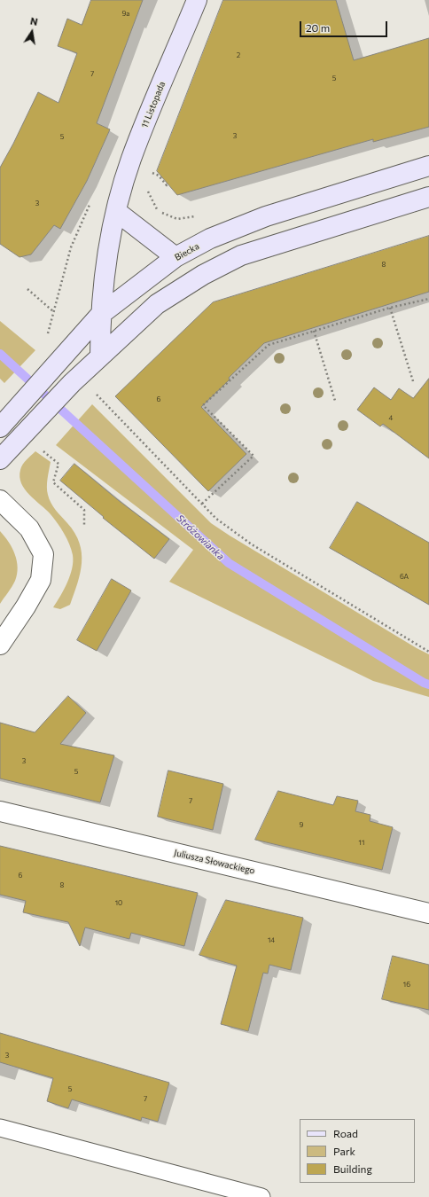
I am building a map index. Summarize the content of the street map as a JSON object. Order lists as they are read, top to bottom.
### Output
{
  "streets": {
    "street": ["11 Listopada", "Biecka", "Juliusza Słowackiego"]
  },
  "crossings": [
    ["11 Listopada", "Biecka"]
  ],
  "water": ["Stróżowianka"],
  "house_numbers": [
    "9a",
    "2",
    "7",
    "5",
    "3",
    "5",
    "3",
    "8",
    "6",
    "4",
    "6A",
    "3",
    "5",
    "7",
    "9",
    "11",
    "6",
    "8",
    "10",
    "14",
    "16",
    "3",
    "5",
    "7"
  ],
  "legend": ["Road", "Park", "Building"],
  "scale_bar": "20 m",
  "north": "top"
}
